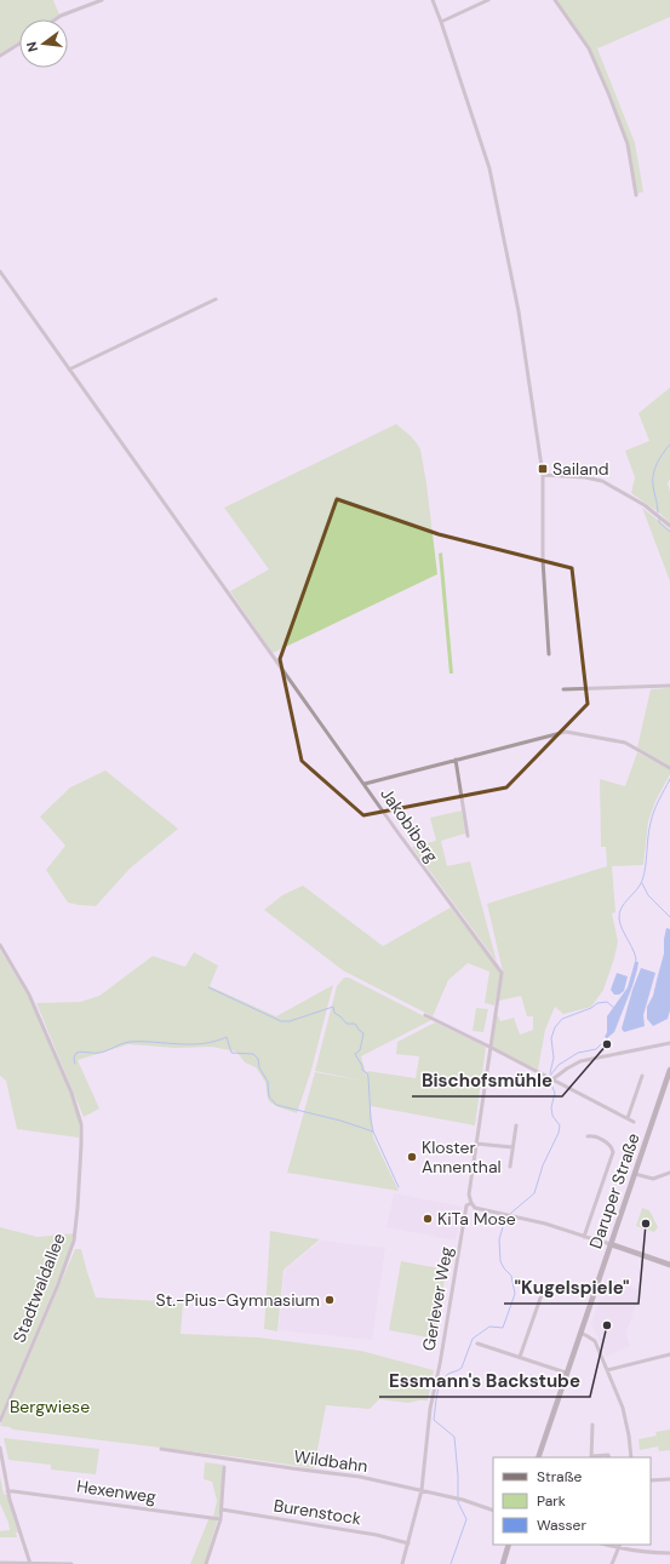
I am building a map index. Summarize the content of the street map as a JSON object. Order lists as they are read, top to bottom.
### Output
{
  "streets": {
    "street": [
      "Jakobiberg",
      "Daruper Straße",
      "Stadtwaldallee",
      "Gerlever Weg",
      "Wildbahn",
      "Hexenweg",
      "Burenstock"
    ]
  },
  "crossings": [
    ["Jakobiberg", "Gerlever Weg"],
    ["Gerlever Weg", "Wildbahn"],
    ["Gerlever Weg", "Burenstock"]
  ],
  "parks": ["Bergwiese"],
  "places": {
    "transit": ["Sailand"],
    "other": [
      "Bischofsmühle",
      "Kloster Annenthal",
      "KiTa Mose",
      "\"Kugelspiele\"",
      "St.-Pius-Gymnasium",
      "Essmann's Backstube"
    ]
  },
  "legend": ["Straße", "Park", "Wasser"],
  "north": "left"
}
